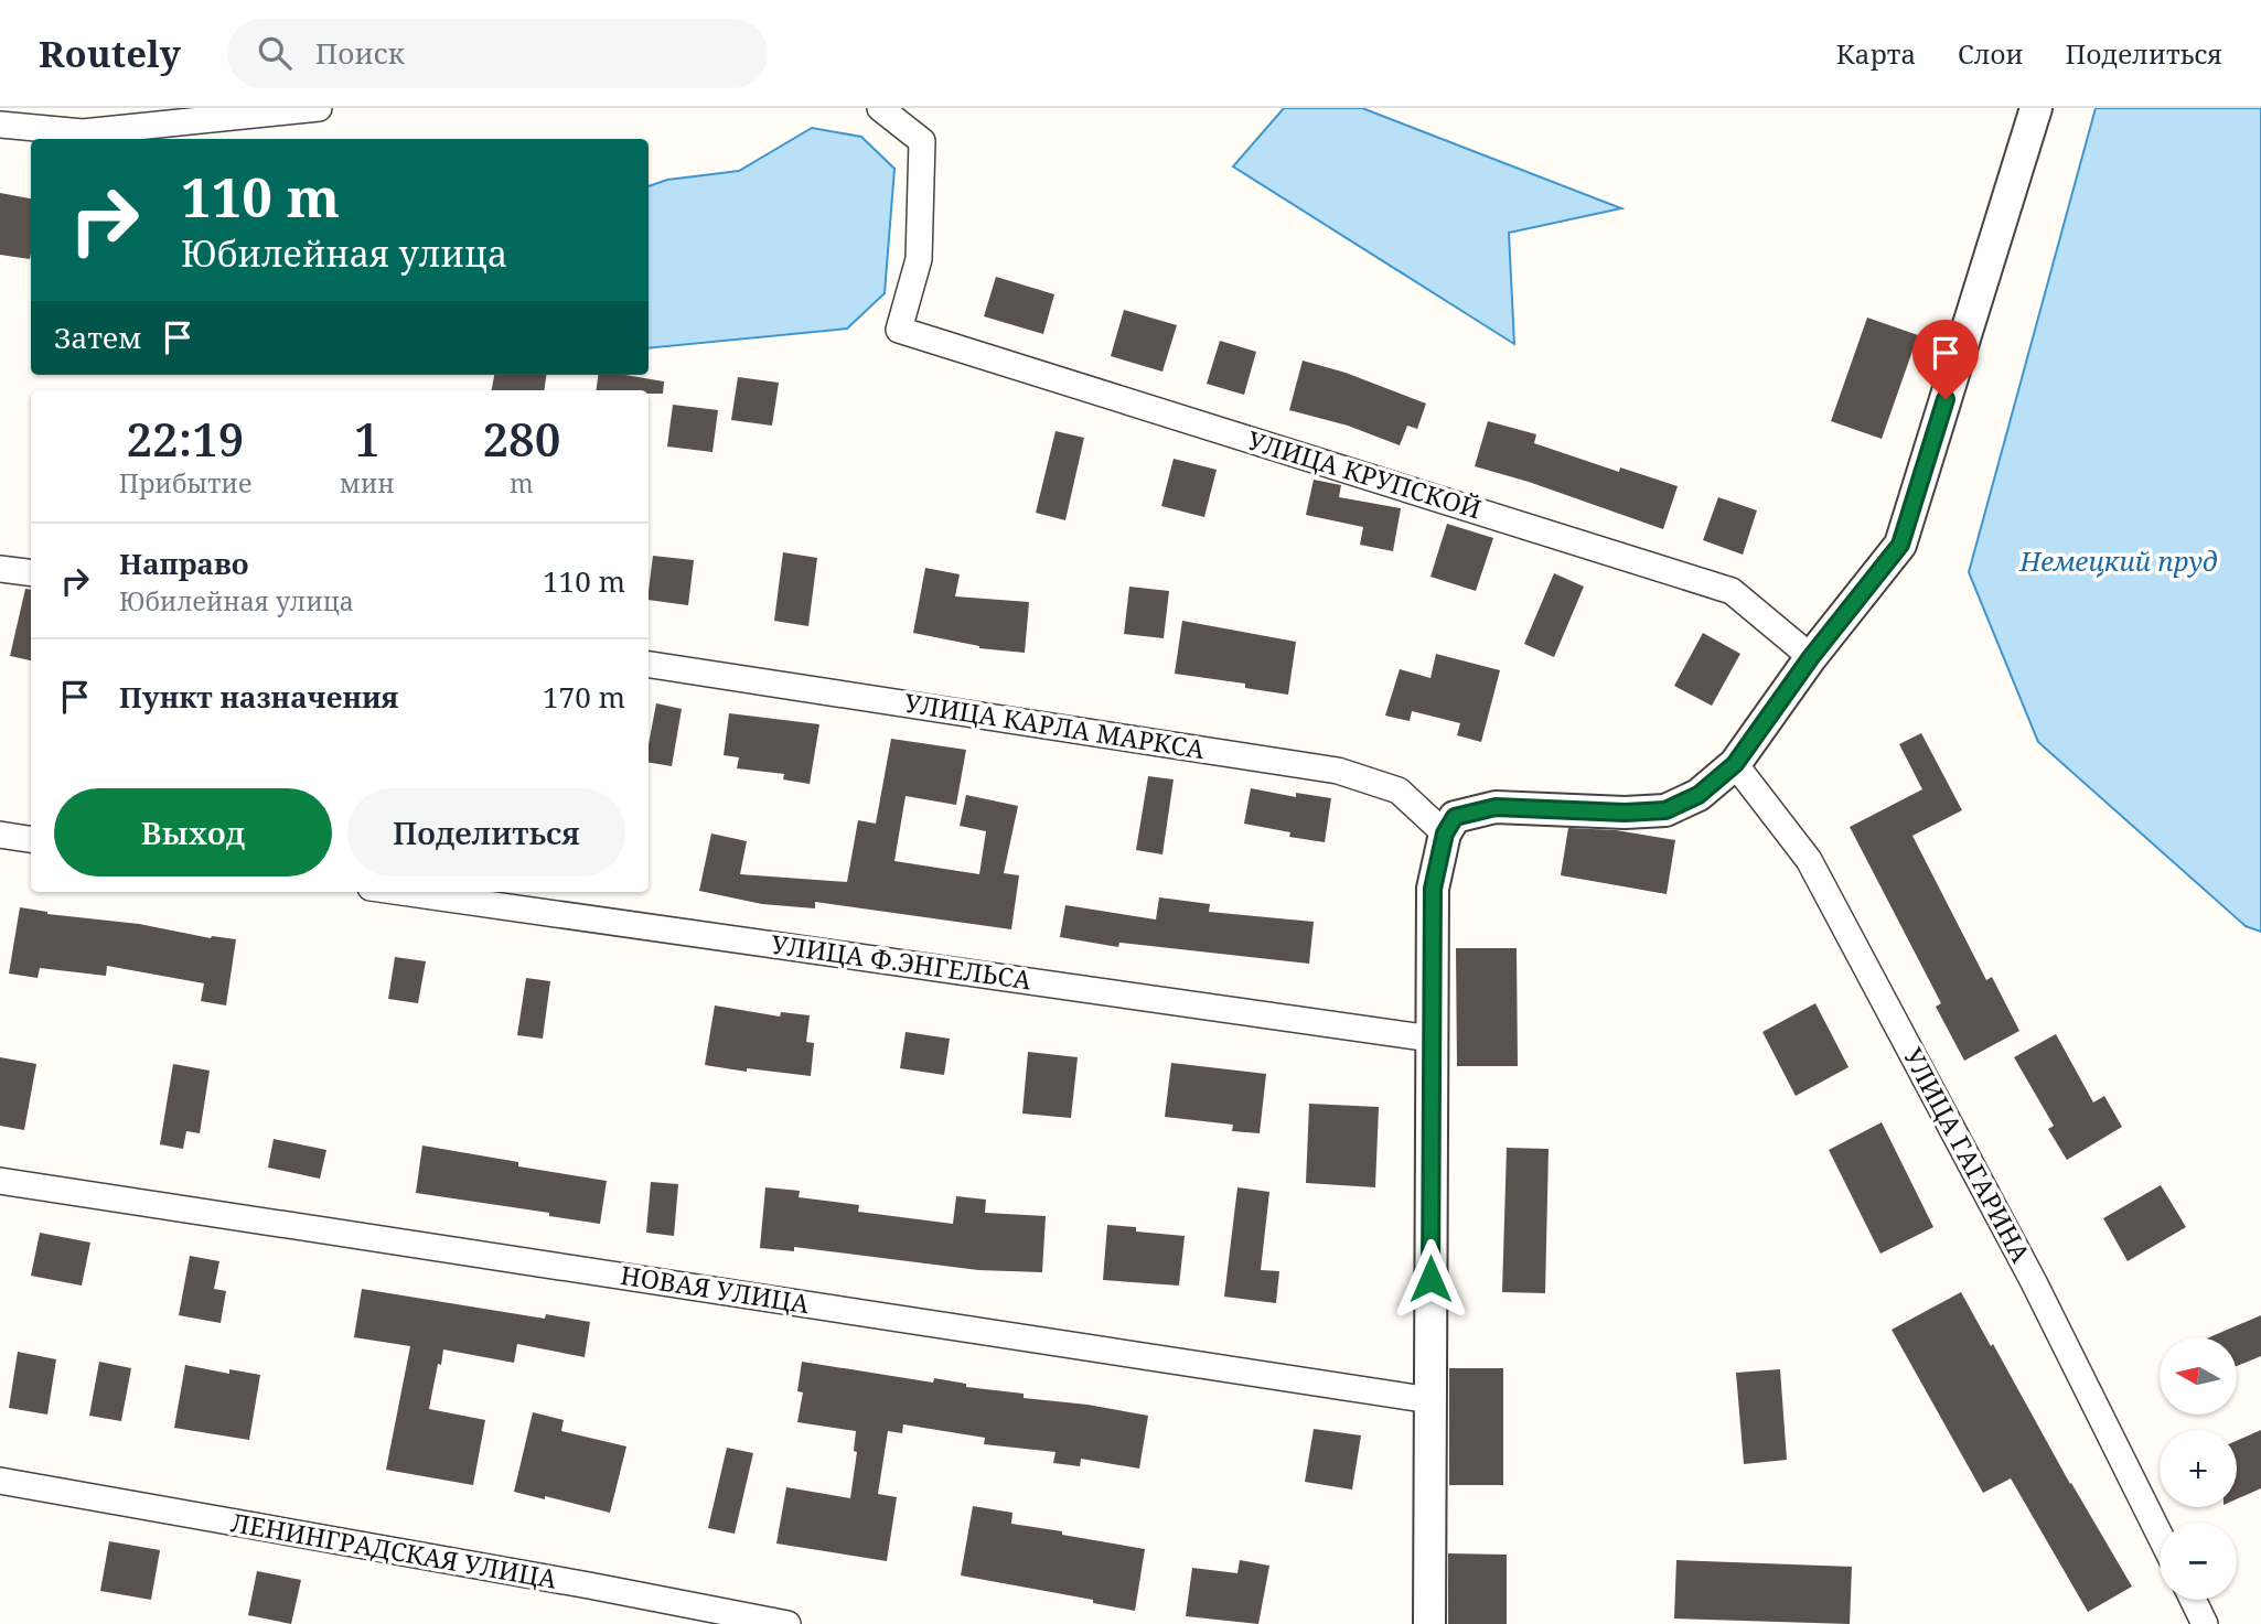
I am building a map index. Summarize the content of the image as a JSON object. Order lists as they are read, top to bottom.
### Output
{
  "streets": {
    "street": [
      "УЛИЦА КРУПСКОЙ",
      "УЛИЦА КАРЛА МАРКСА",
      "УЛИЦА Ф.ЭНГЕЛЬСА",
      "УЛИЦА ГАГАРИНА",
      "НОВАЯ УЛИЦА",
      "ЛЕНИНГРАДСКАЯ УЛИЦА"
    ]
  },
  "water": ["Немецкий пруд"],
  "north": "left",
  "page": {
    "header": "Routely",
    "search": "Поиск",
    "nav": ["Карта", "Слои", "Поделиться"],
    "turn": ["110 m", "Юбилейная улица"],
    "then": "Затем",
    "eta": [
      "22:19",
      "Прибытие",
      "1",
      "мин",
      "280",
      "m"
    ],
    "list": [
      {
        "name": "Направо",
        "note": "Юбилейная улица",
        "value": "110 m"
      },
      {
        "name": "Пункт назначения",
        "value": "170 m"
      }
    ],
    "buttons": ["Выход", "Поделиться"],
    "map_buttons": ["+", "−"]
  }
}
